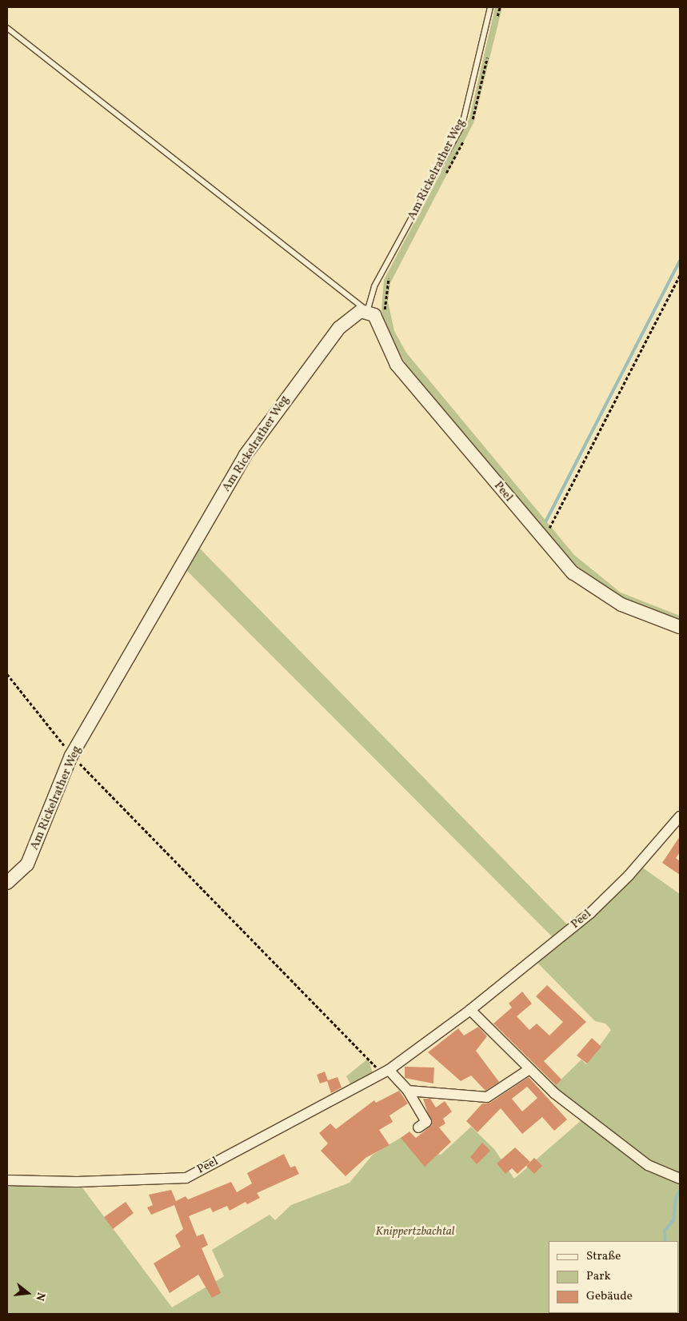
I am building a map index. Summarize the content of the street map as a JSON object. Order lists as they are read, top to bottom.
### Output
{
  "streets": {
    "street": ["Am Rickelrather Weg", "Peel"]
  },
  "crossings": [
    ["Am Rickelrather Weg", "Peel"]
  ],
  "parks": ["Knippertzbachtal"],
  "legend": ["Straße", "Park", "Gebäude"],
  "north": "right"
}
